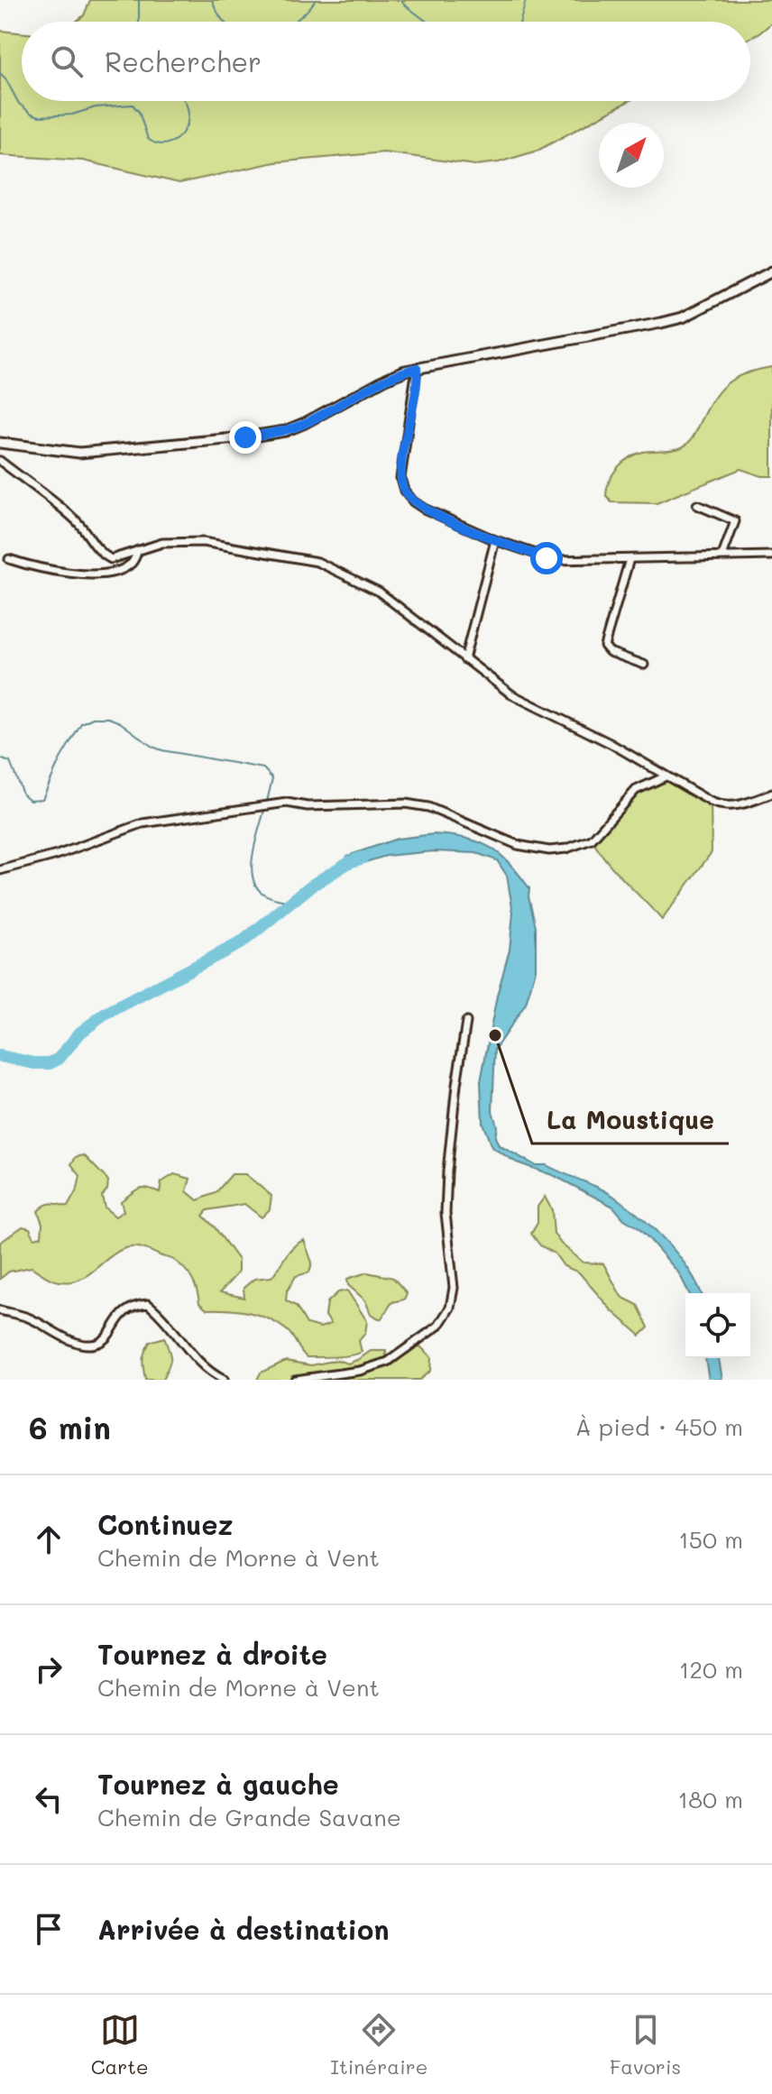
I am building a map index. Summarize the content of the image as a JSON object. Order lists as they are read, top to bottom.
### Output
{
  "places": ["La Moustique"],
  "north": "top right",
  "page": {
    "search": "Rechercher",
    "heading": ["6 min", "À pied · 450 m"],
    "list": [
      ["Continuez", "Chemin de Morne à Vent", "150 m"],
      ["Tournez à droite", "Chemin de Morne à Vent", "120 m"],
      ["Tournez à gauche", "Chemin de Grande Savane", "180 m"],
      "Arrivée à destination"
    ],
    "nav": ["Carte", "Itinéraire", "Favoris"]
  }
}
